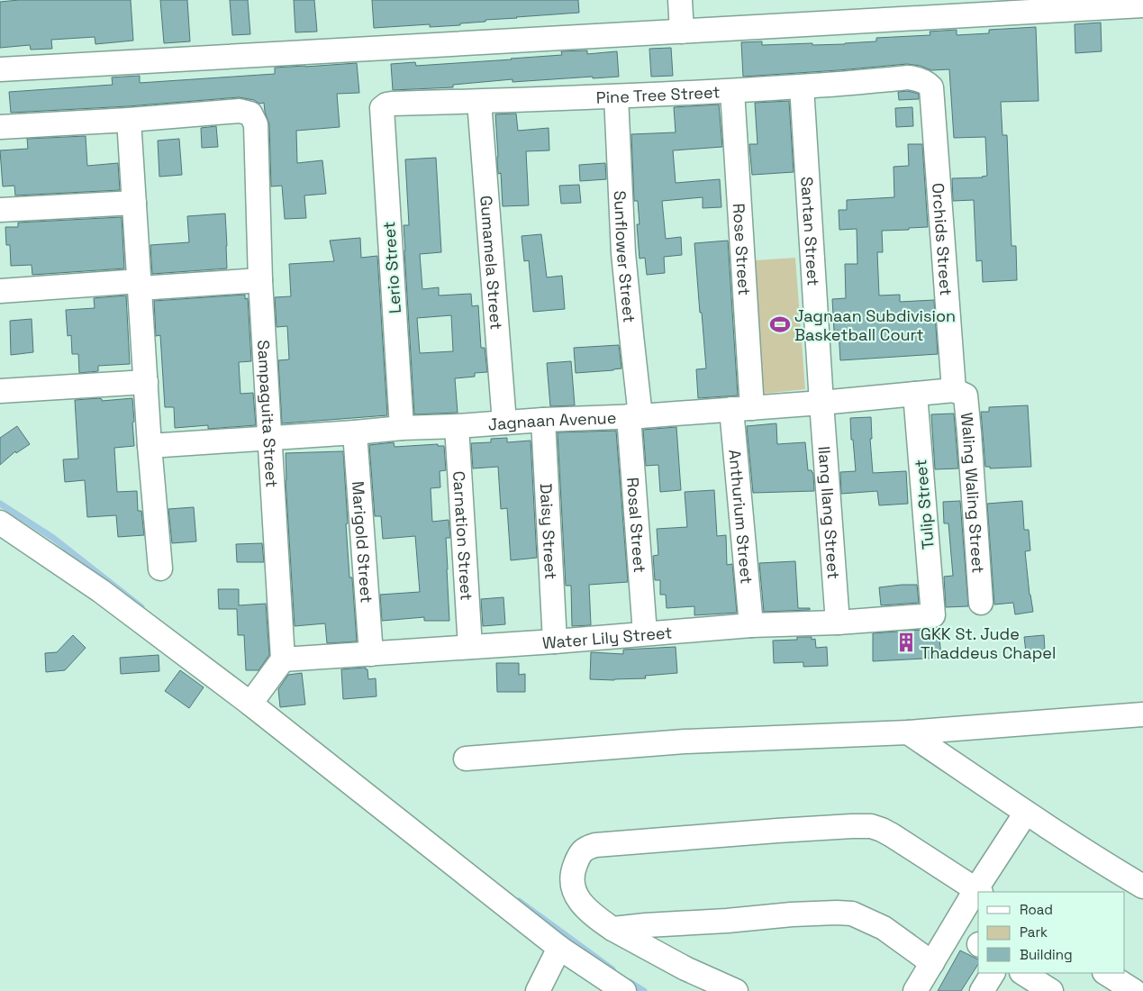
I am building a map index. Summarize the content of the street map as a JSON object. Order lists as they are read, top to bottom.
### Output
{
  "streets": {
    "street": [
      "Pine Tree Street",
      "Santan Street",
      "Orchids Street",
      "Rose Street",
      "Sunflower Street",
      "Gumamela Street",
      "Lerio Street",
      "Sampaguita Street",
      "Jagnaan Avenue",
      "Waling Waling Street",
      "Tulip Street",
      "Ilang Ilang Street",
      "Anthurium Street",
      "Rosal Street",
      "Daisy Street",
      "Carnation Street",
      "Marigold Street",
      "Water Lily Street"
    ]
  },
  "crossings": [
    ["Pine Tree Street", "Santan Street"],
    ["Pine Tree Street", "Orchids Street"],
    ["Pine Tree Street", "Rose Street"],
    ["Pine Tree Street", "Sunflower Street"],
    ["Pine Tree Street", "Gumamela Street"],
    ["Pine Tree Street", "Lerio Street"],
    ["Santan Street", "Jagnaan Avenue"],
    ["Santan Street", "Ilang Ilang Street"],
    ["Orchids Street", "Jagnaan Avenue"],
    ["Orchids Street", "Waling Waling Street"],
    ["Rose Street", "Jagnaan Avenue"],
    ["Rose Street", "Anthurium Street"],
    ["Sunflower Street", "Jagnaan Avenue"],
    ["Sunflower Street", "Rosal Street"],
    ["Gumamela Street", "Jagnaan Avenue"],
    ["Lerio Street", "Jagnaan Avenue"],
    ["Sampaguita Street", "Jagnaan Avenue"],
    ["Sampaguita Street", "Water Lily Street"],
    ["Jagnaan Avenue", "Waling Waling Street"],
    ["Jagnaan Avenue", "Tulip Street"],
    ["Jagnaan Avenue", "Ilang Ilang Street"],
    ["Jagnaan Avenue", "Anthurium Street"],
    ["Jagnaan Avenue", "Rosal Street"],
    ["Jagnaan Avenue", "Daisy Street"],
    ["Jagnaan Avenue", "Carnation Street"],
    ["Jagnaan Avenue", "Marigold Street"],
    ["Tulip Street", "Water Lily Street"],
    ["Ilang Ilang Street", "Water Lily Street"],
    ["Anthurium Street", "Water Lily Street"],
    ["Rosal Street", "Water Lily Street"],
    ["Daisy Street", "Water Lily Street"],
    ["Carnation Street", "Water Lily Street"],
    ["Marigold Street", "Water Lily Street"]
  ],
  "places": {
    "sports": ["Jagnaan Subdivision Basketball Court"],
    "building": ["GKK St. Jude Thaddeus Chapel"]
  },
  "legend": ["Road", "Park", "Building"]
}
